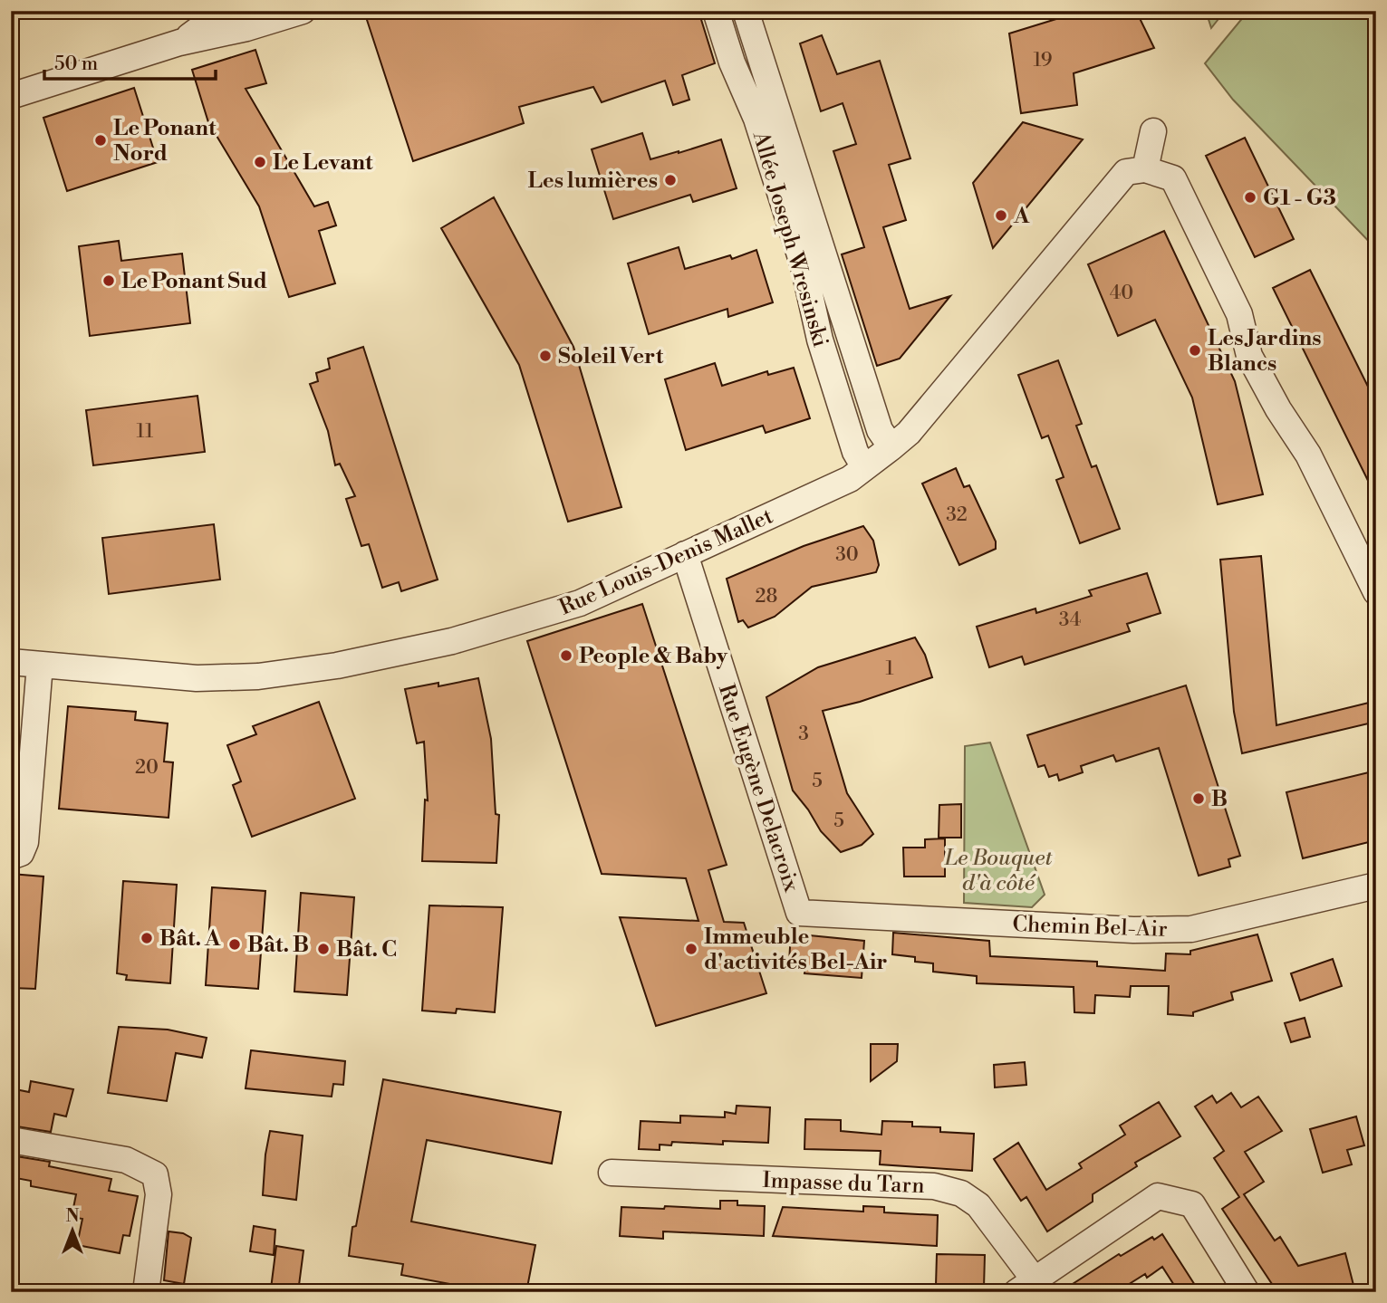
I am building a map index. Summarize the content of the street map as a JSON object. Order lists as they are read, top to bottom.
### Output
{
  "streets": {
    "street": [
      "Allée Joseph Wresinski",
      "Rue Louis-Denis Mallet",
      "Rue Eugène Delacroix",
      "Chemin Bel-Air",
      "Impasse du Tarn"
    ]
  },
  "crossings": [
    ["Allée Joseph Wresinski", "Rue Louis-Denis Mallet"],
    ["Rue Louis-Denis Mallet", "Rue Eugène Delacroix"],
    ["Rue Eugène Delacroix", "Chemin Bel-Air"]
  ],
  "parks": ["Le Bouquet d'à côté"],
  "places": [
    "Le Ponant Nord",
    "Le Levant",
    "Les lumières",
    "G1 - G3",
    "A",
    "Le Ponant Sud",
    "Les Jardins Blancs",
    "Soleil Vert",
    "People & Baby",
    "B",
    "Bât. A",
    "Bât. B",
    "Bât. C",
    "Immeuble d'activités Bel-Air"
  ],
  "house_numbers": [
    "19",
    "40",
    "11",
    "32",
    "30",
    "28",
    "34",
    "1",
    "3",
    "20",
    "5",
    "5"
  ],
  "scale_bar": "50 m",
  "north": "top"
}
